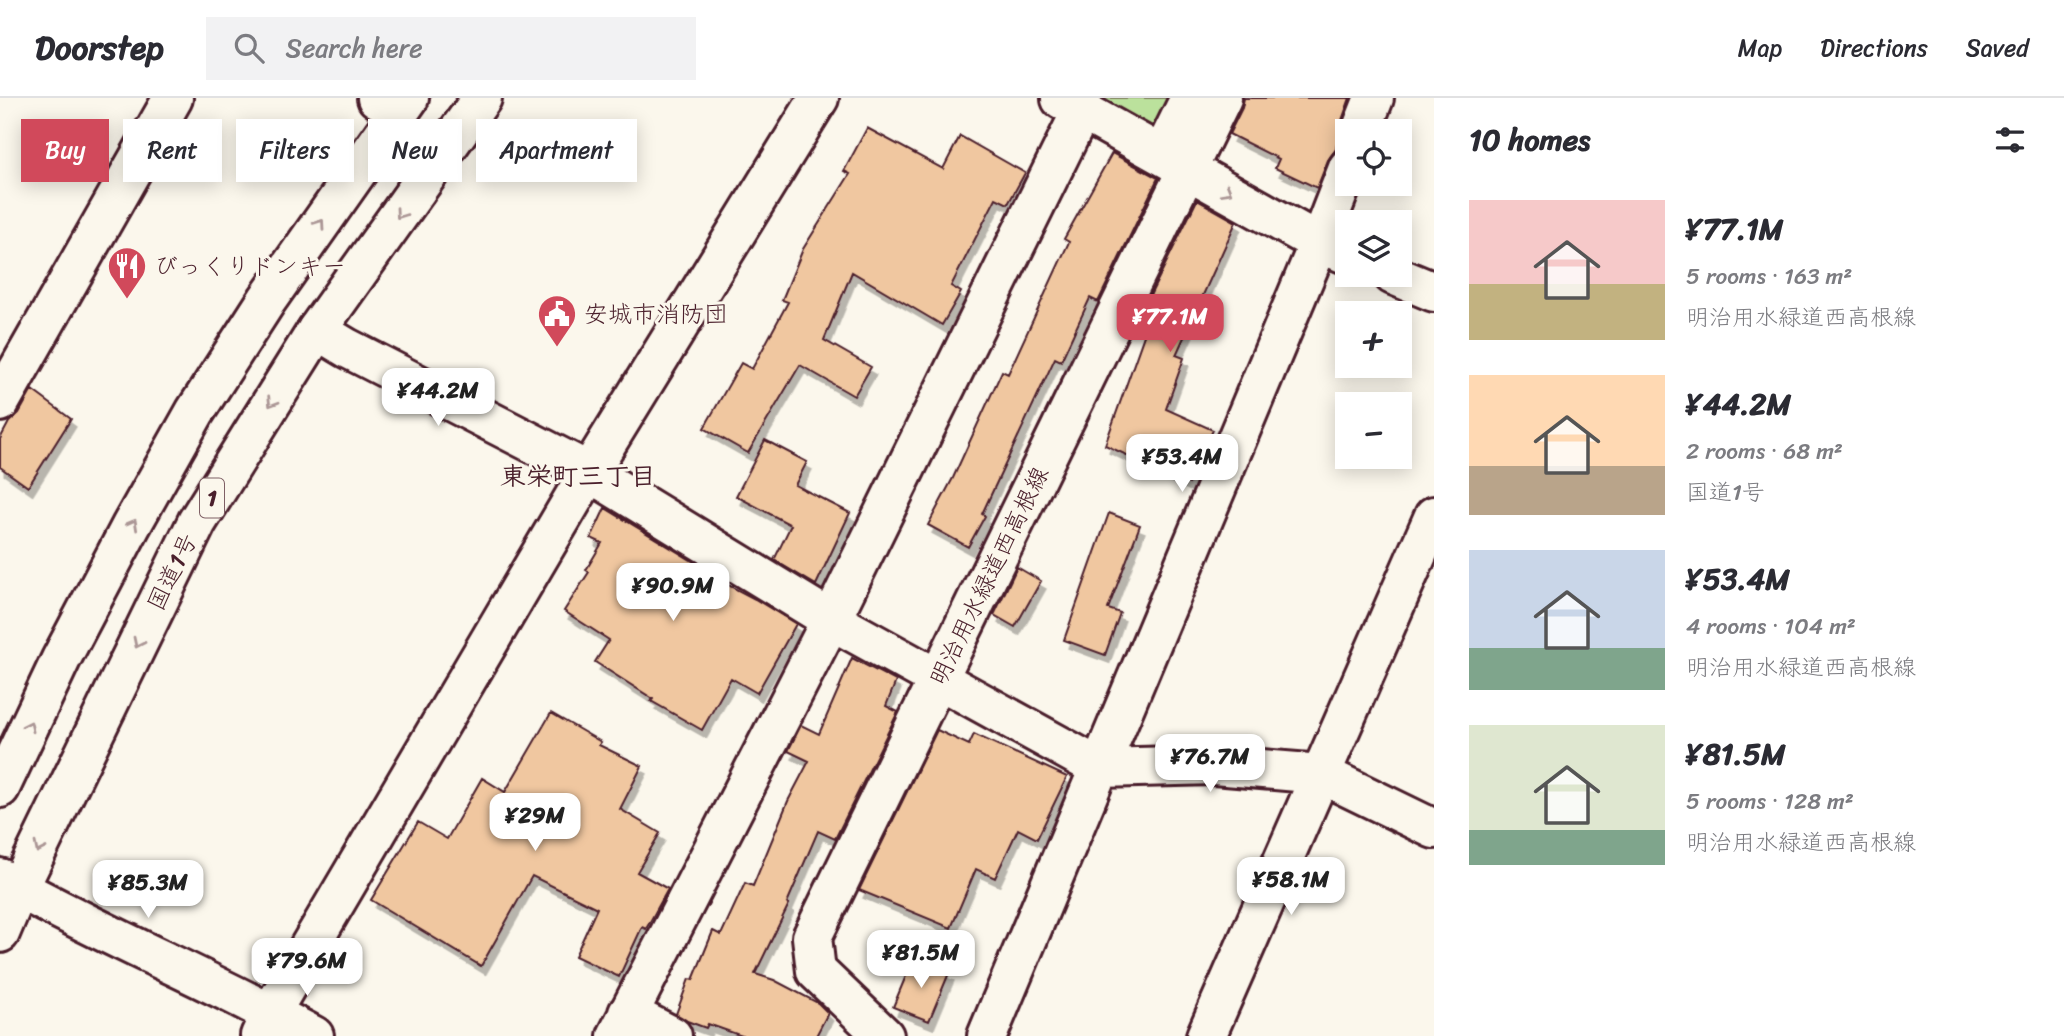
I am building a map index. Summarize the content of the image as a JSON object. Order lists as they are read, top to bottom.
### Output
{
  "streets": {
    "main road": ["1", "国道1号", "明治用水緑道西高根線"]
  },
  "districts": ["東栄町三丁目"],
  "places": {
    "restaurant": ["びっくりドンキー"],
    "public building": ["安城市消防団"]
  },
  "page": {
    "header": "Doorstep",
    "search": "Search here",
    "nav": ["Map", "Directions", "Saved"],
    "heading": "10 homes",
    "map_buttons": ["+", "−"],
    "chip": [
      "Buy",
      "Rent",
      "Filters",
      "New",
      "Apartment"
    ],
    "list": [
      {
        "name": "¥77.1M",
        "note": "5 rooms · 163 m² · 明治用水緑道西高根線"
      },
      {
        "name": "¥44.2M",
        "note": "2 rooms · 68 m² · 国道1号"
      },
      {
        "name": "¥53.4M",
        "note": "4 rooms · 104 m² · 明治用水緑道西高根線"
      },
      {
        "name": "¥81.5M",
        "note": "5 rooms · 128 m² · 明治用水緑道西高根線"
      }
    ],
    "price": [
      "¥77.1M",
      "¥44.2M",
      "¥53.4M",
      "¥90.9M",
      "¥76.7M",
      "¥29M",
      "¥58.1M",
      "¥85.3M",
      "¥81.5M",
      "¥79.6M"
    ]
  }
}
